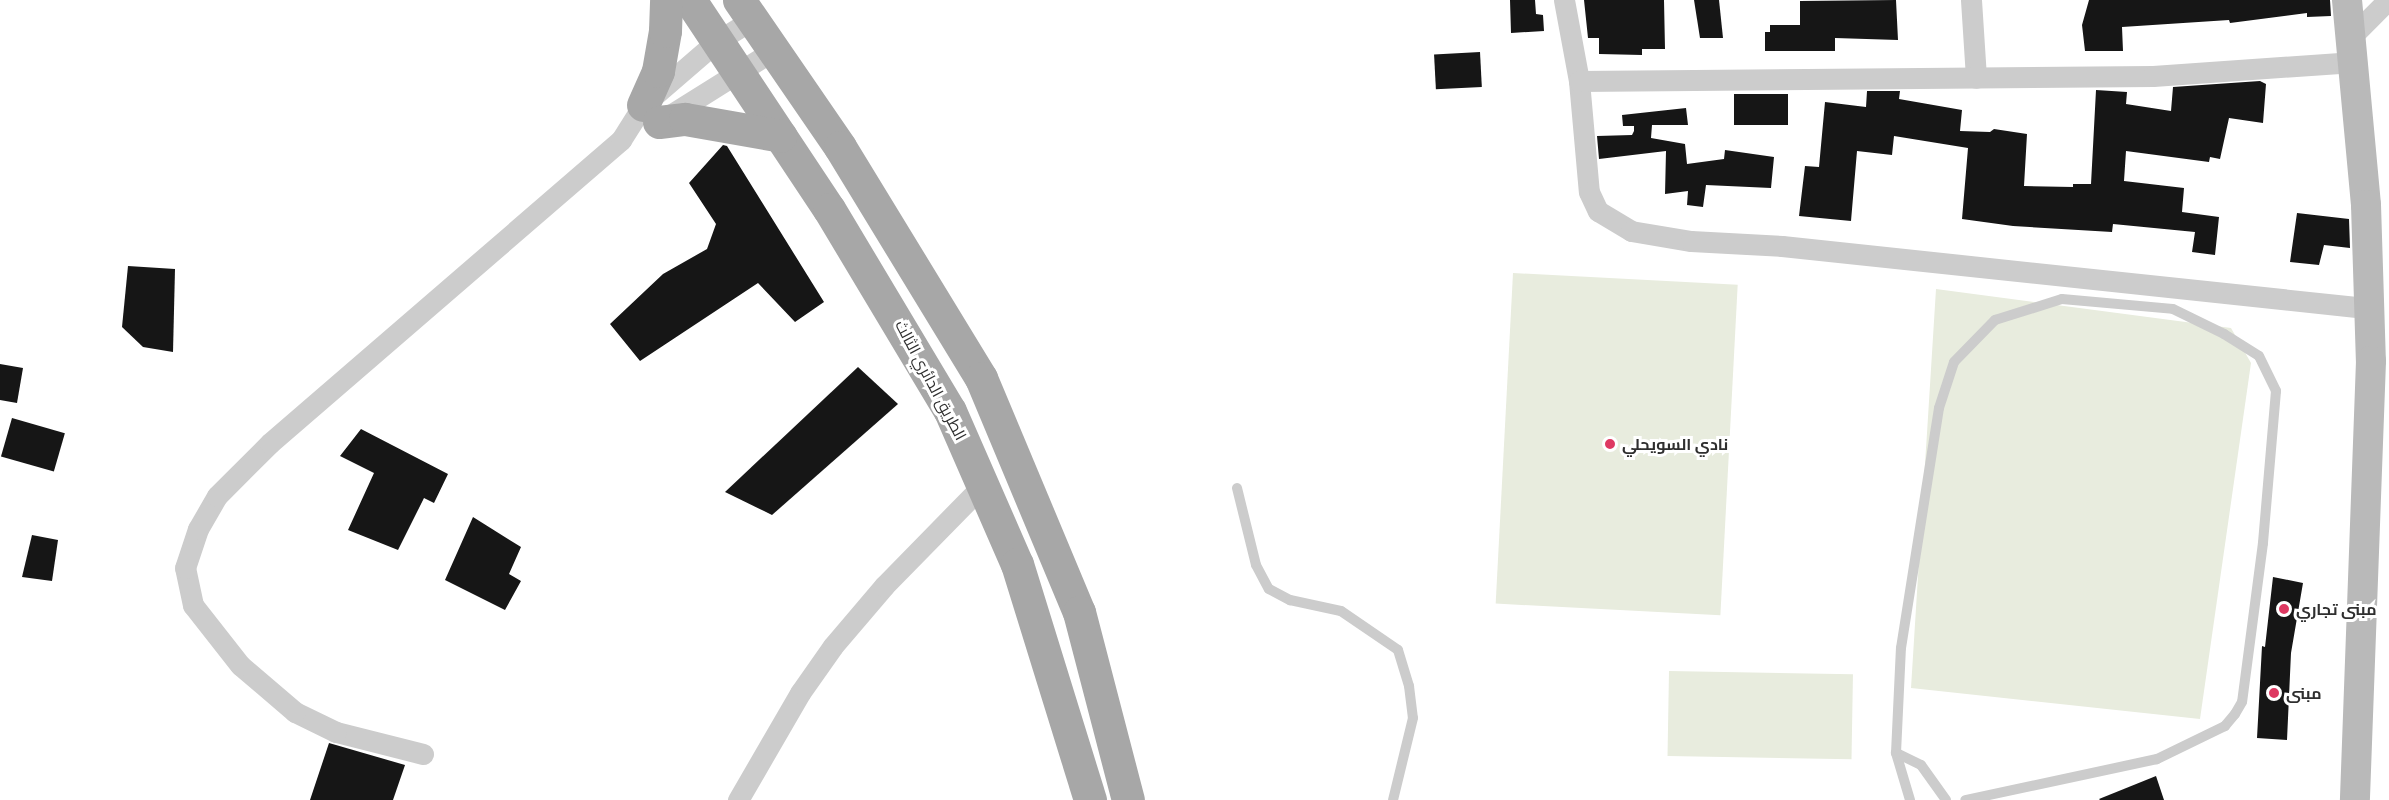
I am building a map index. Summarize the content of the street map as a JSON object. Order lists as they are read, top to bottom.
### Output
{
  "streets": {
    "main road": ["الطريق الدائري الثالث"]
  },
  "places": ["نادي السويحلي", "مبنى تجاري", "مبنى"]
}
